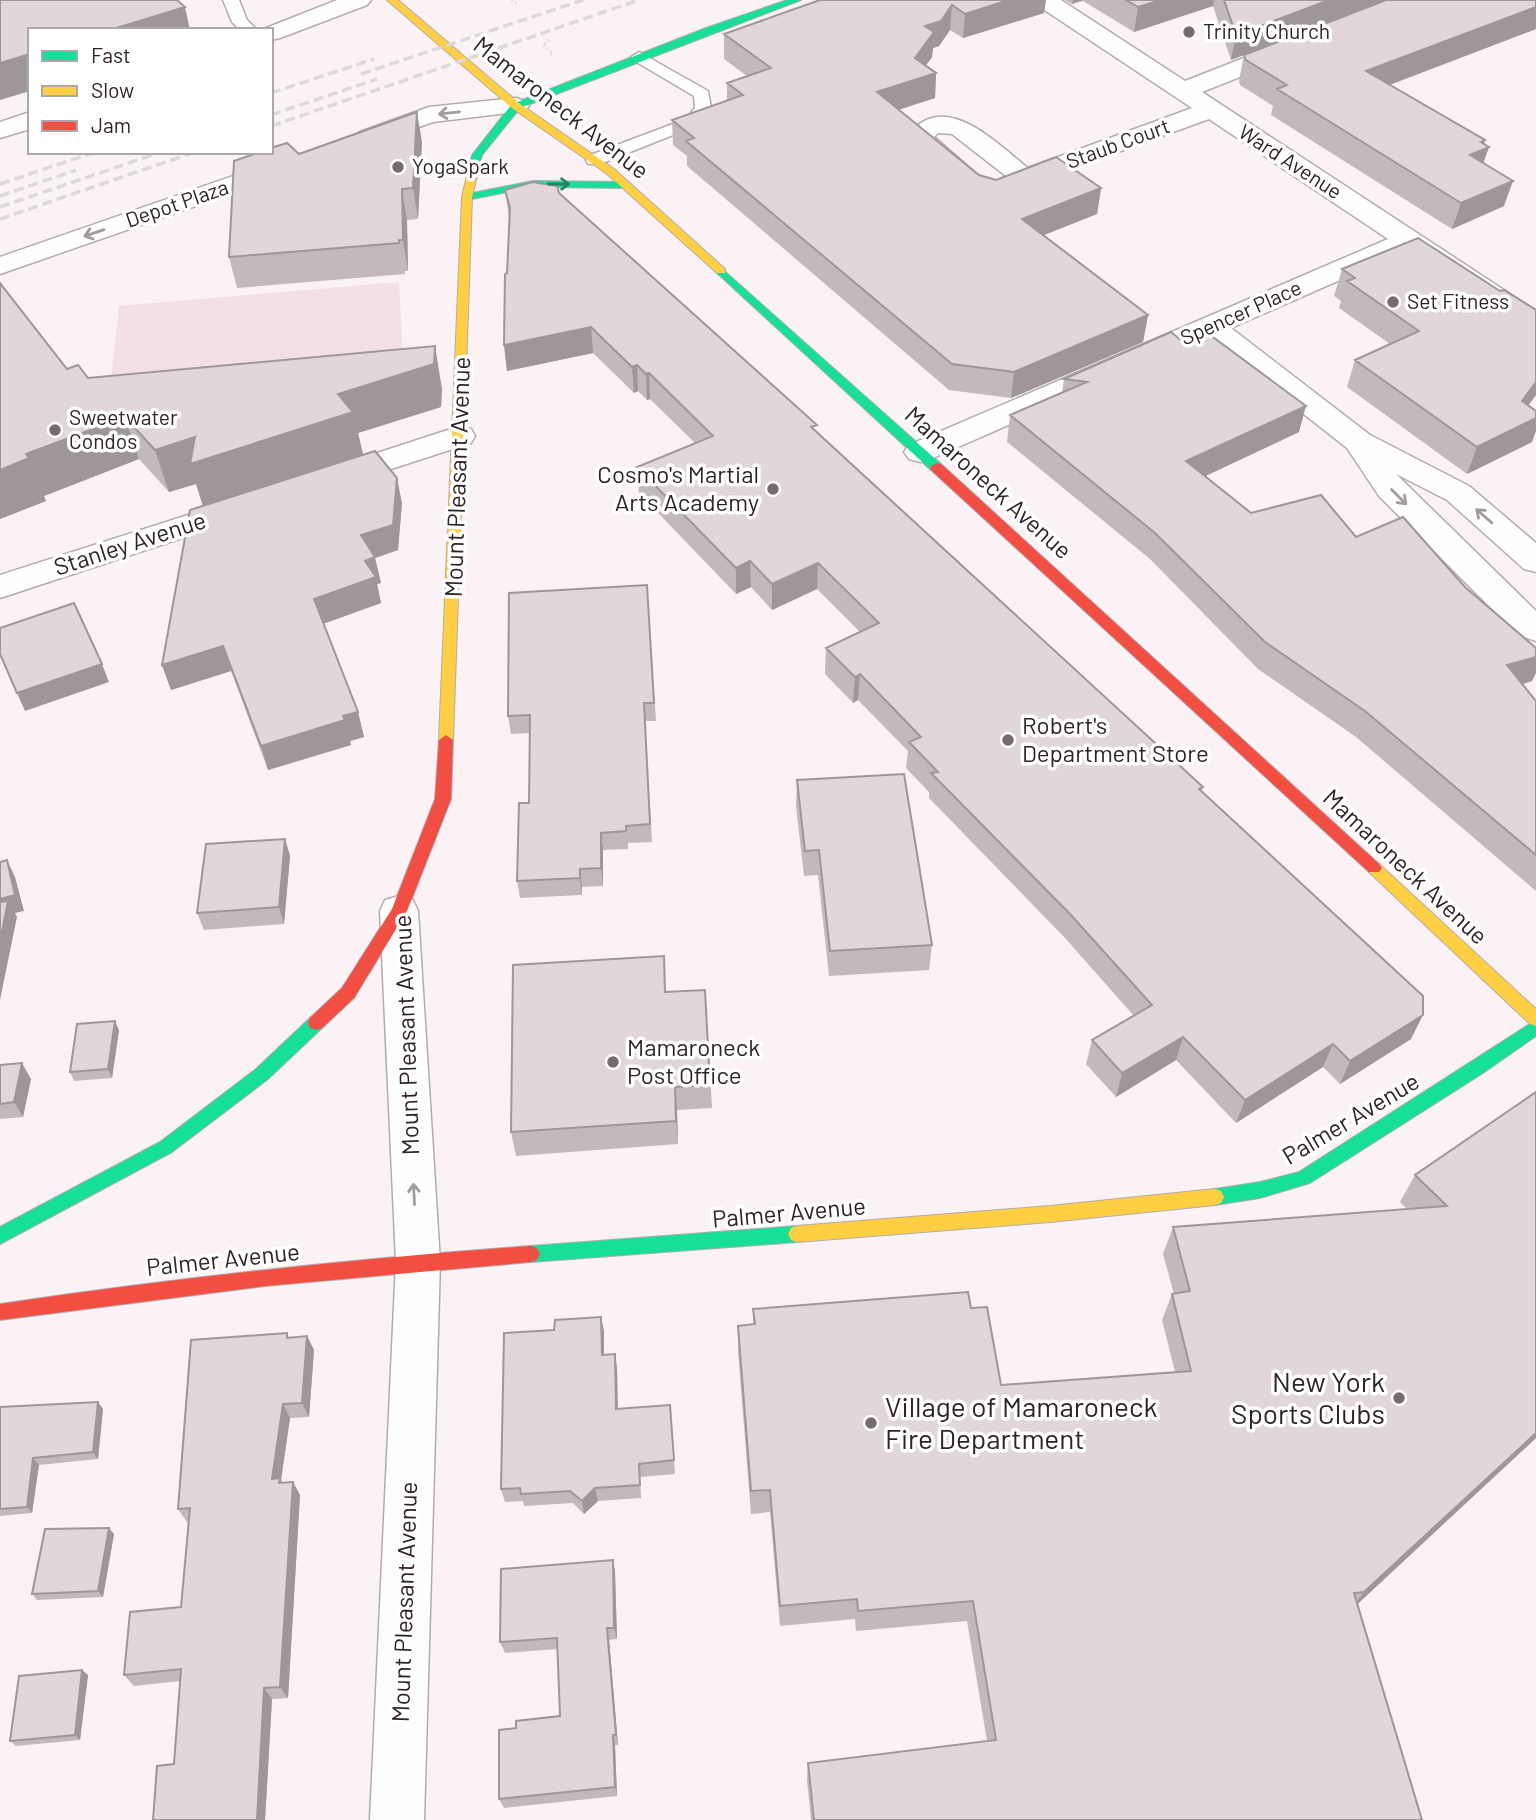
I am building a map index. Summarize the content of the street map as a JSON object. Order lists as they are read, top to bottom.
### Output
{
  "streets": {
    "street": [
      "Mamaroneck Avenue",
      "Staub Court",
      "Ward Avenue",
      "Depot Plaza",
      "Spencer Place",
      "Mount Pleasant Avenue",
      "Stanley Avenue",
      "Palmer Avenue"
    ]
  },
  "crossings": [
    ["Mamaroneck Avenue", "Spencer Place"],
    ["Mamaroneck Avenue", "Mount Pleasant Avenue"],
    ["Staub Court", "Ward Avenue"],
    ["Ward Avenue", "Spencer Place"],
    ["Mount Pleasant Avenue", "Palmer Avenue"]
  ],
  "places": [
    "Trinity Church",
    "YogaSpark",
    "Set Fitness",
    "Sweetwater Condos",
    "Cosmo's Martial Arts Academy",
    "Robert's Department Store",
    "Mamaroneck Post Office",
    "New York Sports Clubs",
    "Village of Mamaroneck Fire Department"
  ],
  "legend": ["Fast", "Slow", "Jam"]
}
